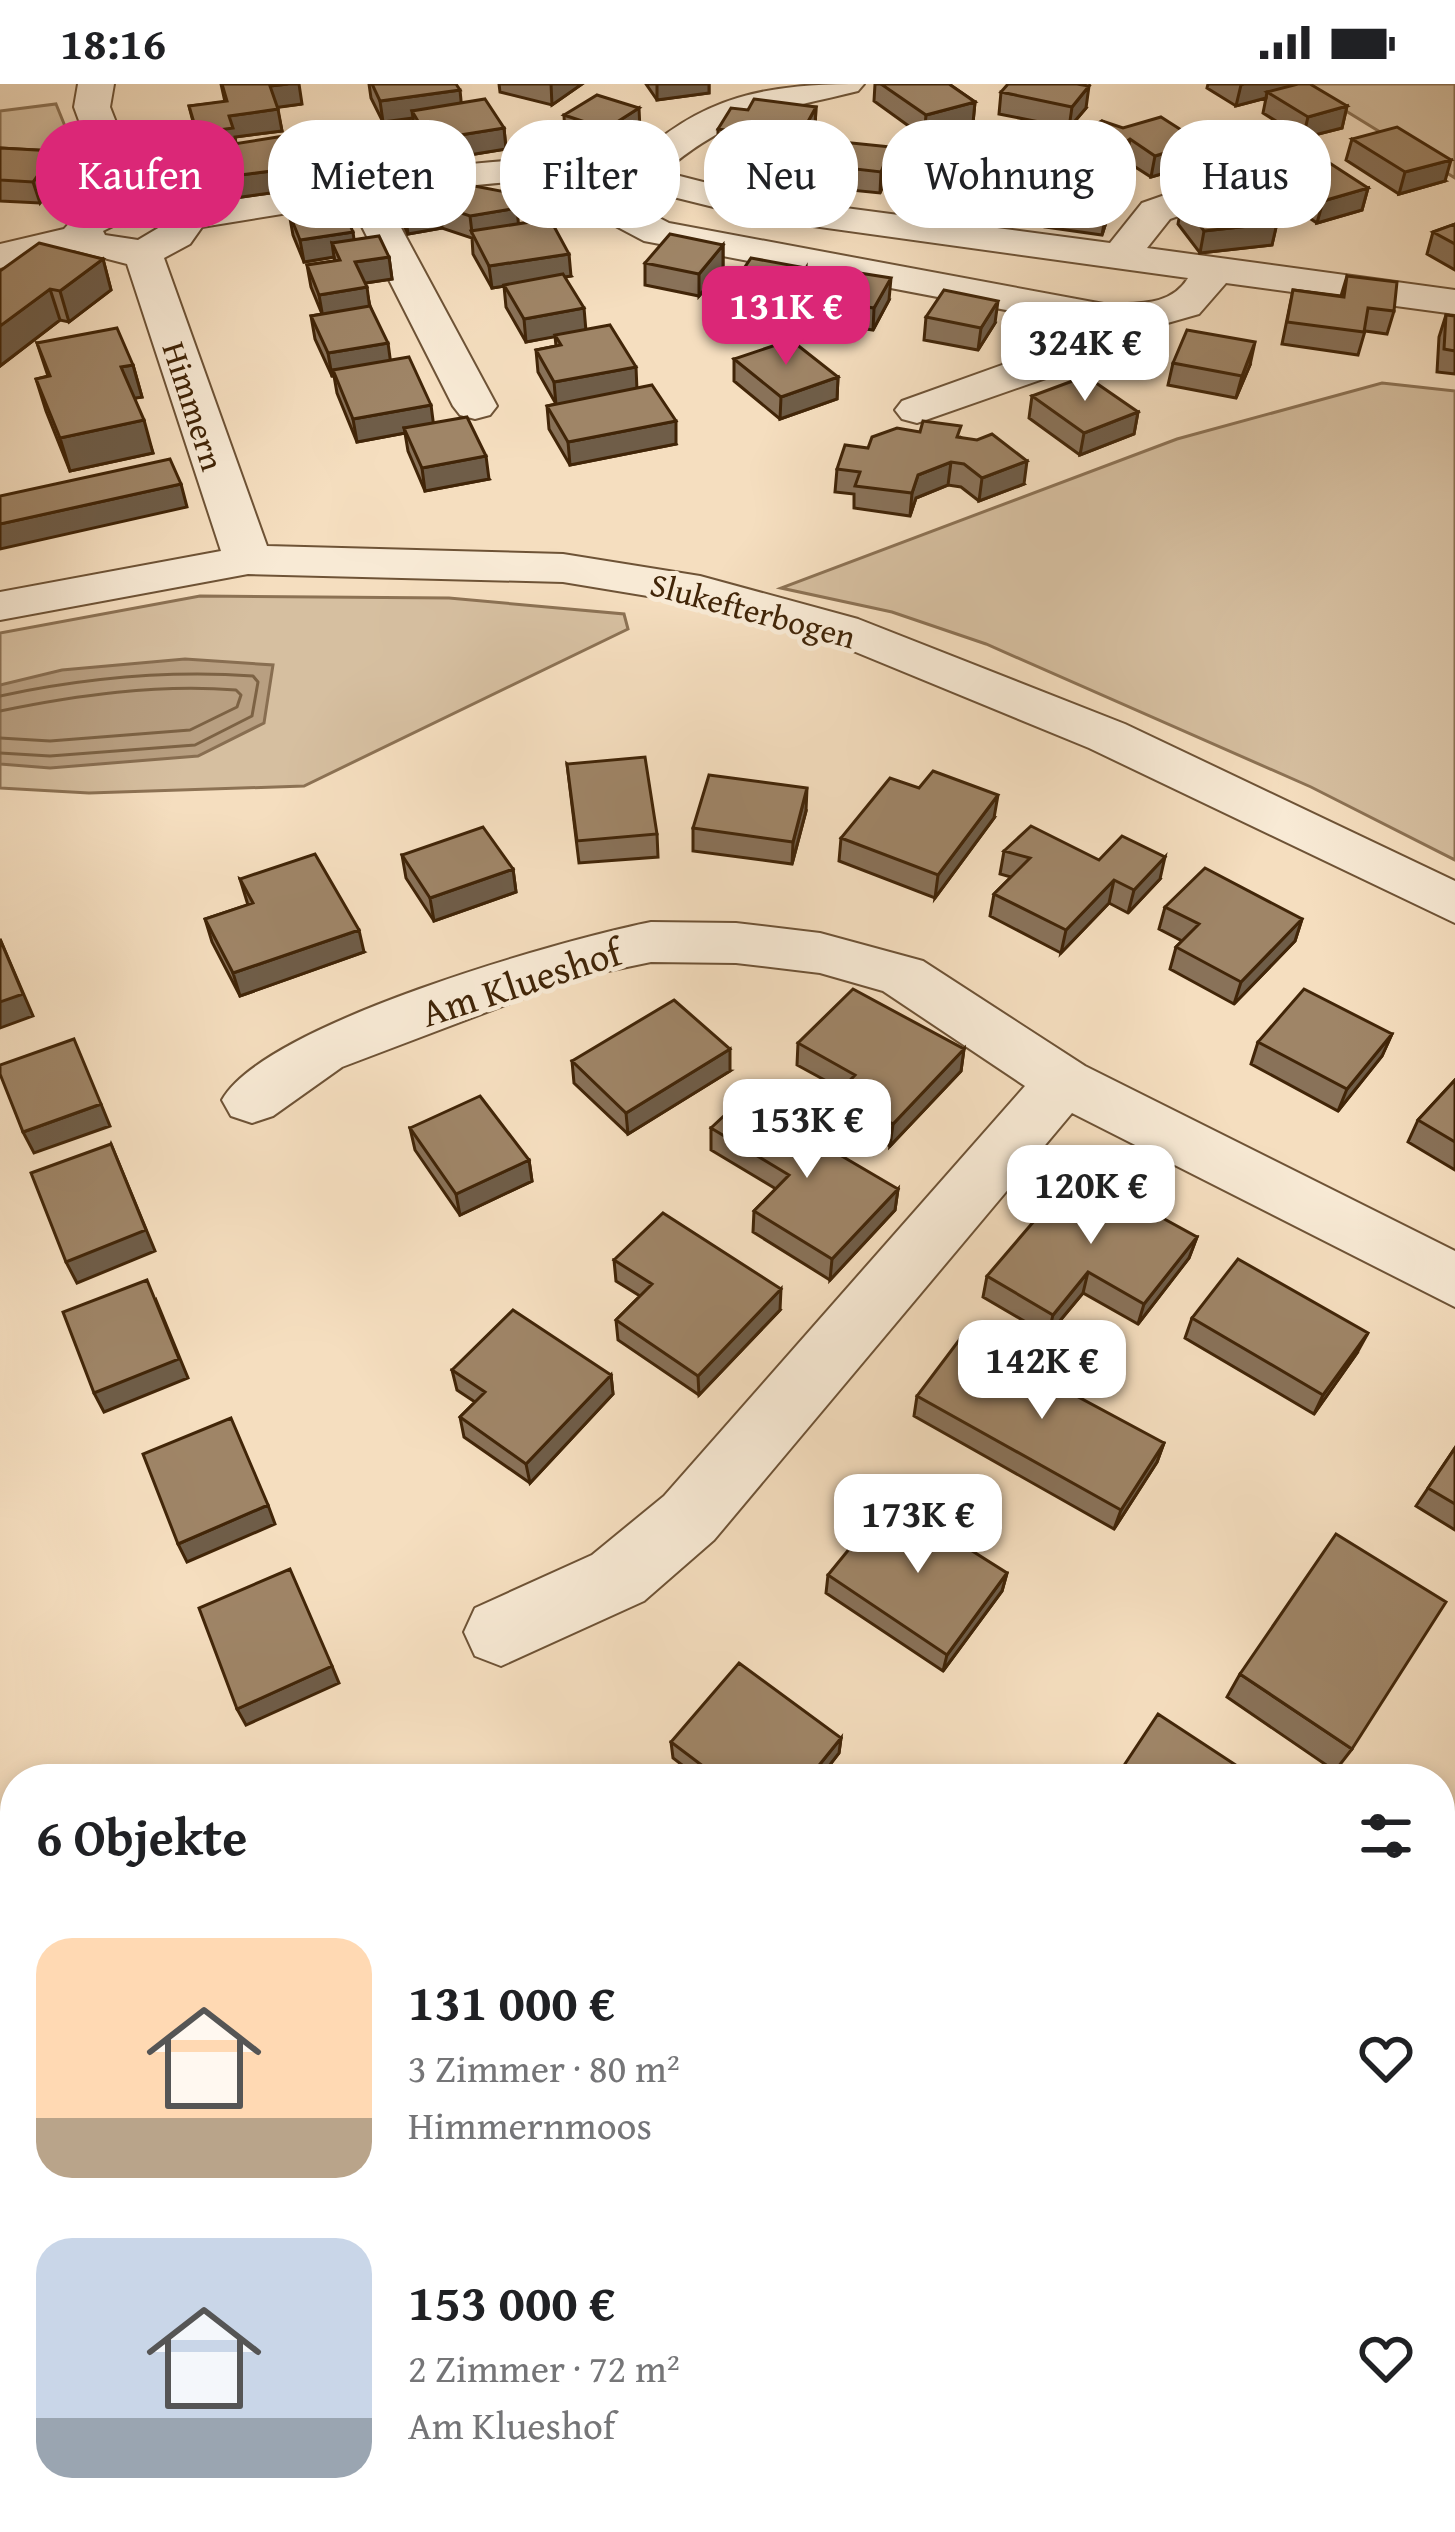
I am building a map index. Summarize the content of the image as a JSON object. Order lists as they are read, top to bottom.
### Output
{
  "streets": {
    "street": ["Himmern", "Slukefterbogen", "Am Klueshof"]
  },
  "crossings": [
    ["Himmern", "Slukefterbogen"]
  ],
  "page": {
    "status": "18:16",
    "chip": [
      "Kaufen",
      "Mieten",
      "Filter",
      "Neu",
      "Wohnung",
      "Haus"
    ],
    "price": [
      "131K €",
      "324K €",
      "153K €",
      "120K €",
      "142K €",
      "173K €"
    ],
    "heading": "6 Objekte",
    "list": [
      {
        "name": "131 000 €",
        "note": "3 Zimmer · 80 m² · Himmernmoos"
      },
      {
        "name": "153 000 €",
        "note": "2 Zimmer · 72 m² · Am Klueshof"
      }
    ]
  }
}
